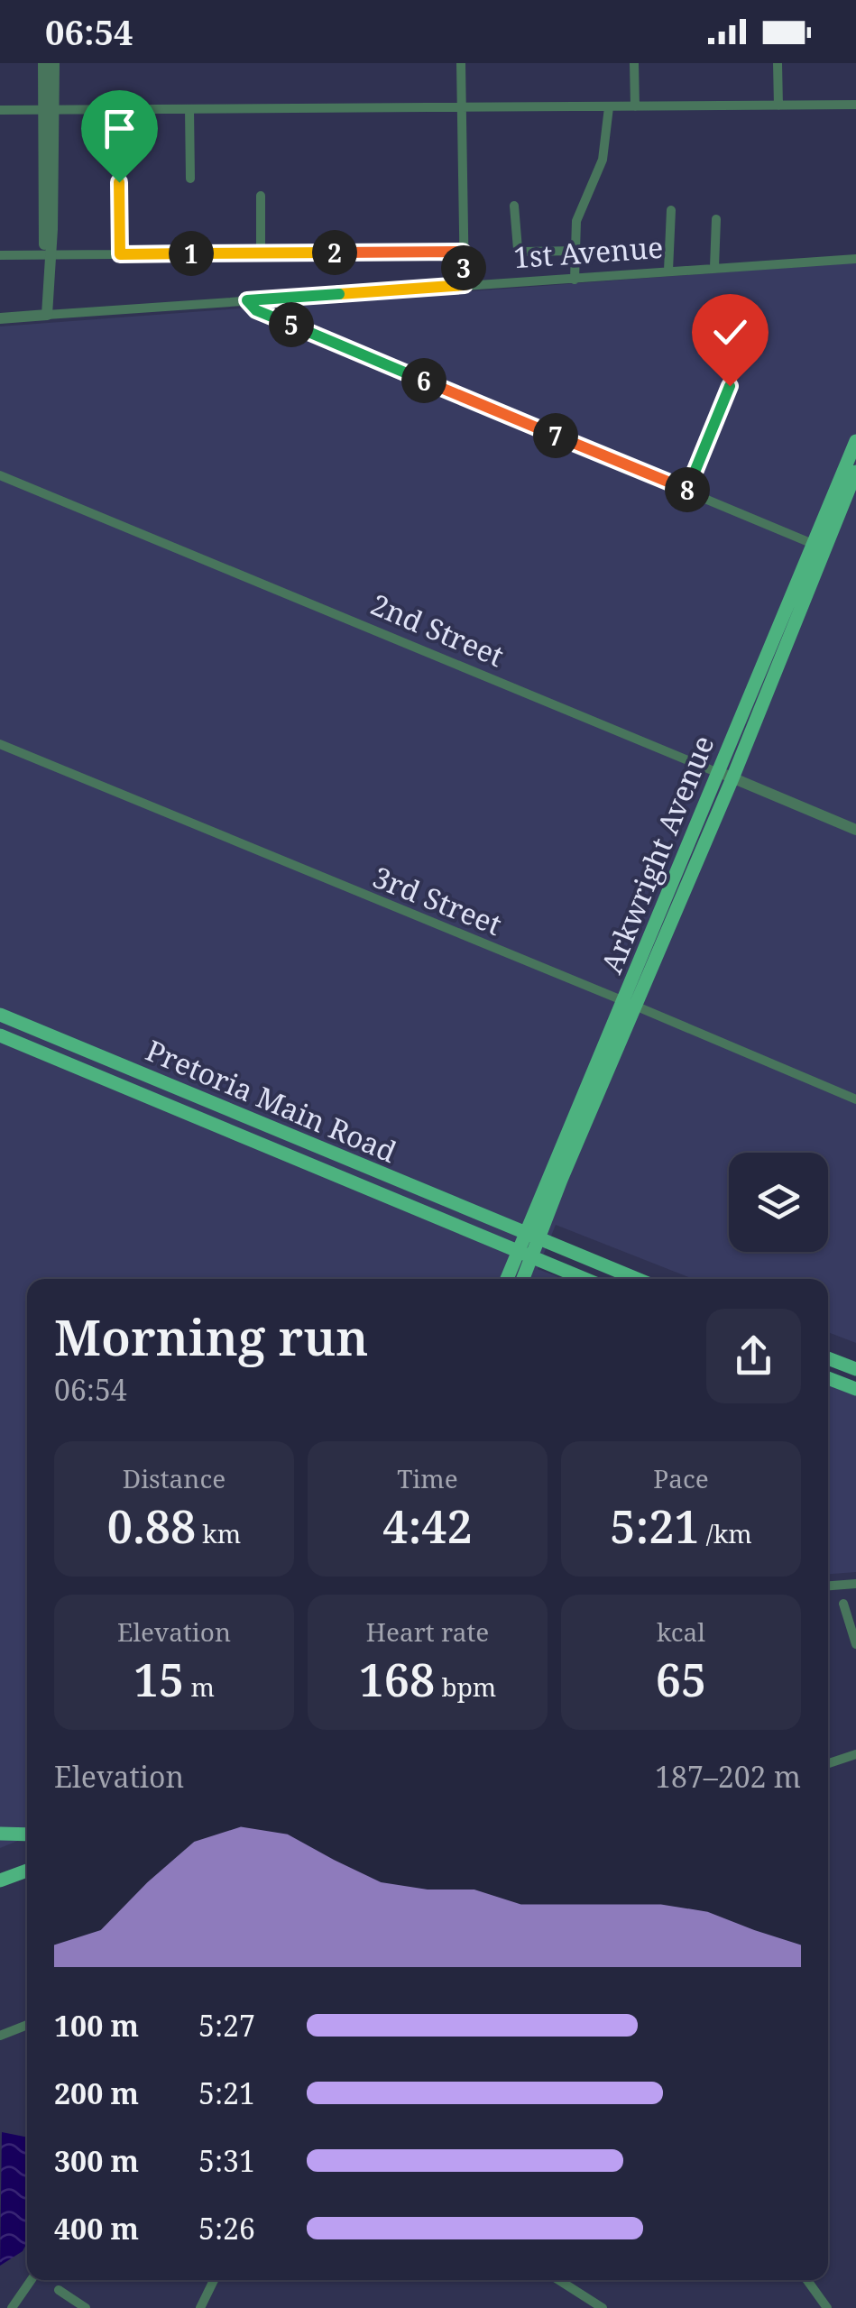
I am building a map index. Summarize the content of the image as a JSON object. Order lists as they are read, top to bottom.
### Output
{
  "streets": {
    "main road": ["Arkwright Avenue", "Pretoria Main Road"],
    "street": ["1st Avenue", "2nd Street", "3rd Street"]
  },
  "crossings": [
    ["2nd Street", "Arkwright Avenue"],
    ["Arkwright Avenue", "3rd Street"],
    ["Arkwright Avenue", "Pretoria Main Road"]
  ],
  "page": {
    "status": "06:54",
    "pins": [
      "2",
      "1",
      "3",
      "5",
      "6",
      "7",
      "8"
    ],
    "heading": ["Morning run", "06:54"],
    "stats": [
      ["Distance", "0.88 km"],
      ["Time", "4:42"],
      ["Pace", "5:21 /km"],
      ["Elevation", "15 m"],
      ["Heart rate", "168 bpm"],
      ["kcal", "65"]
    ],
    "chart": ["Elevation", "187–202 m"],
    "list": [
      {
        "name": "100 m",
        "note": "5:27"
      },
      {
        "name": "200 m",
        "note": "5:21"
      },
      {
        "name": "300 m",
        "note": "5:31"
      },
      {
        "name": "400 m",
        "note": "5:26"
      }
    ]
  }
}
